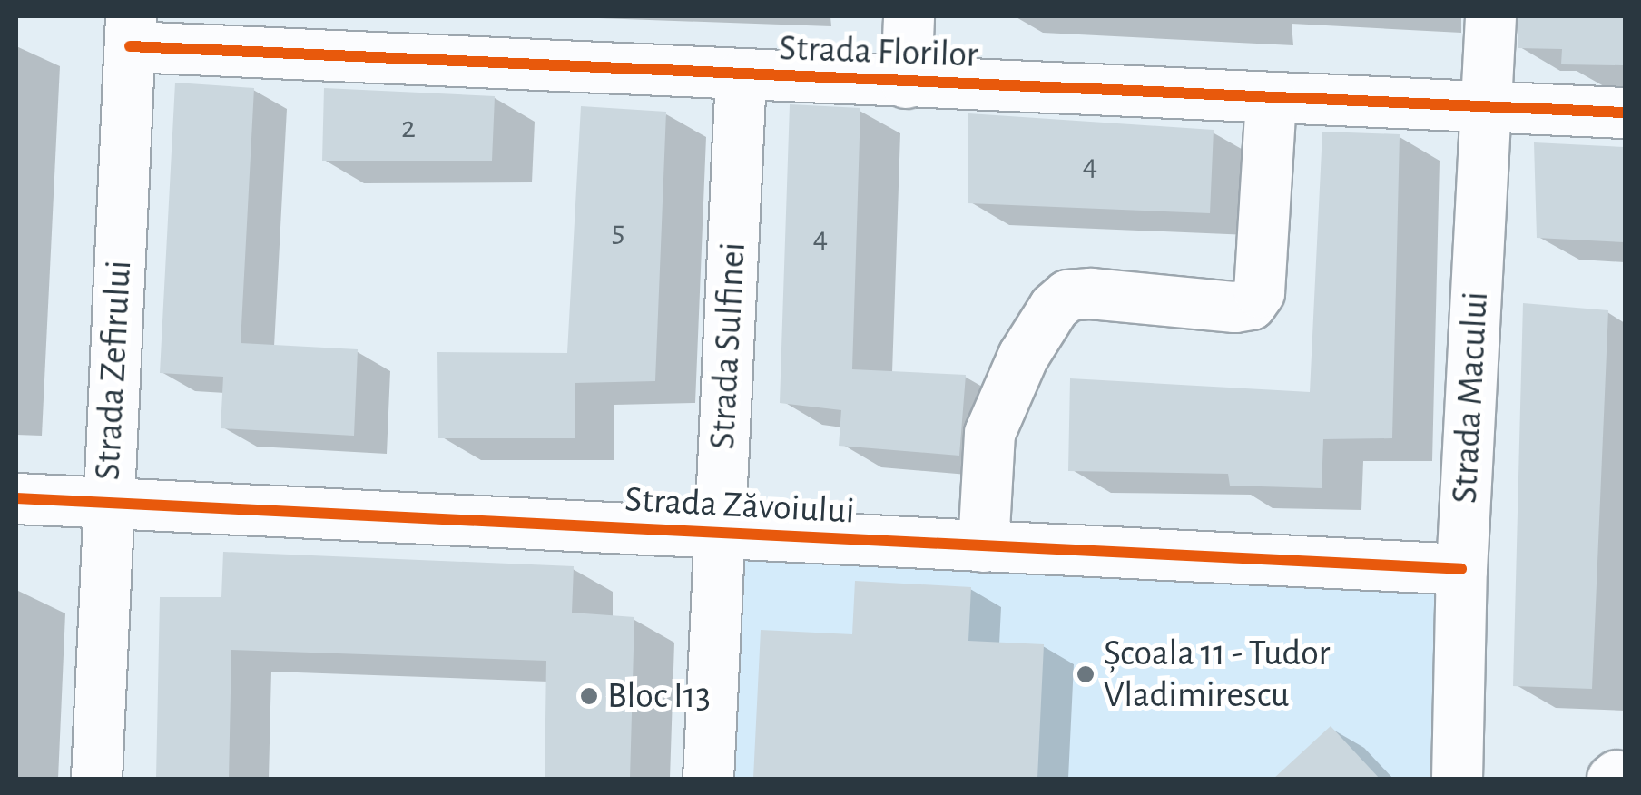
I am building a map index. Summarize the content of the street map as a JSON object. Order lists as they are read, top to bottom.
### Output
{
  "streets": {
    "street": [
      "Strada Florilor",
      "Strada Sulfinei",
      "Strada Zefirului",
      "Strada Macului",
      "Strada Zăvoiului"
    ]
  },
  "crossings": [
    ["Strada Florilor", "Strada Sulfinei"],
    ["Strada Florilor", "Strada Zefirului"],
    ["Strada Florilor", "Strada Macului"],
    ["Strada Sulfinei", "Strada Zăvoiului"],
    ["Strada Zefirului", "Strada Zăvoiului"],
    ["Strada Macului", "Strada Zăvoiului"]
  ],
  "places": ["Școala 11 - Tudor Vladimirescu", "Bloc I13"],
  "house_numbers": [
    "2",
    "4",
    "5",
    "4"
  ]
}
